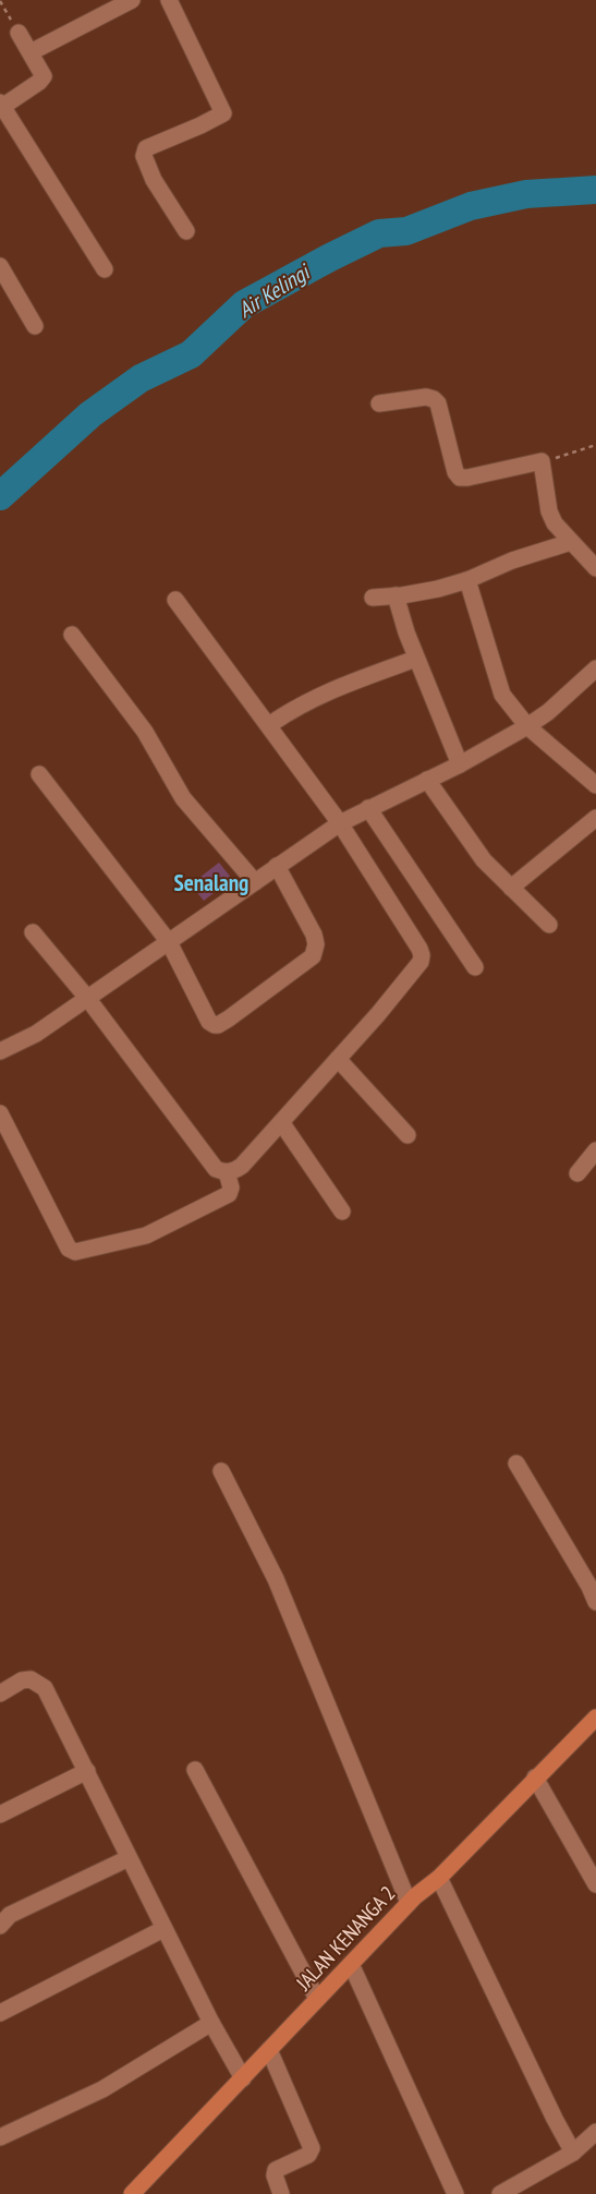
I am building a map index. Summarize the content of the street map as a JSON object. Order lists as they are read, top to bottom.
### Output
{
  "streets": {
    "main road": ["JALAN KENANGA 2"]
  },
  "districts": ["Senalang"],
  "water": ["Air Kelingi"]
}
